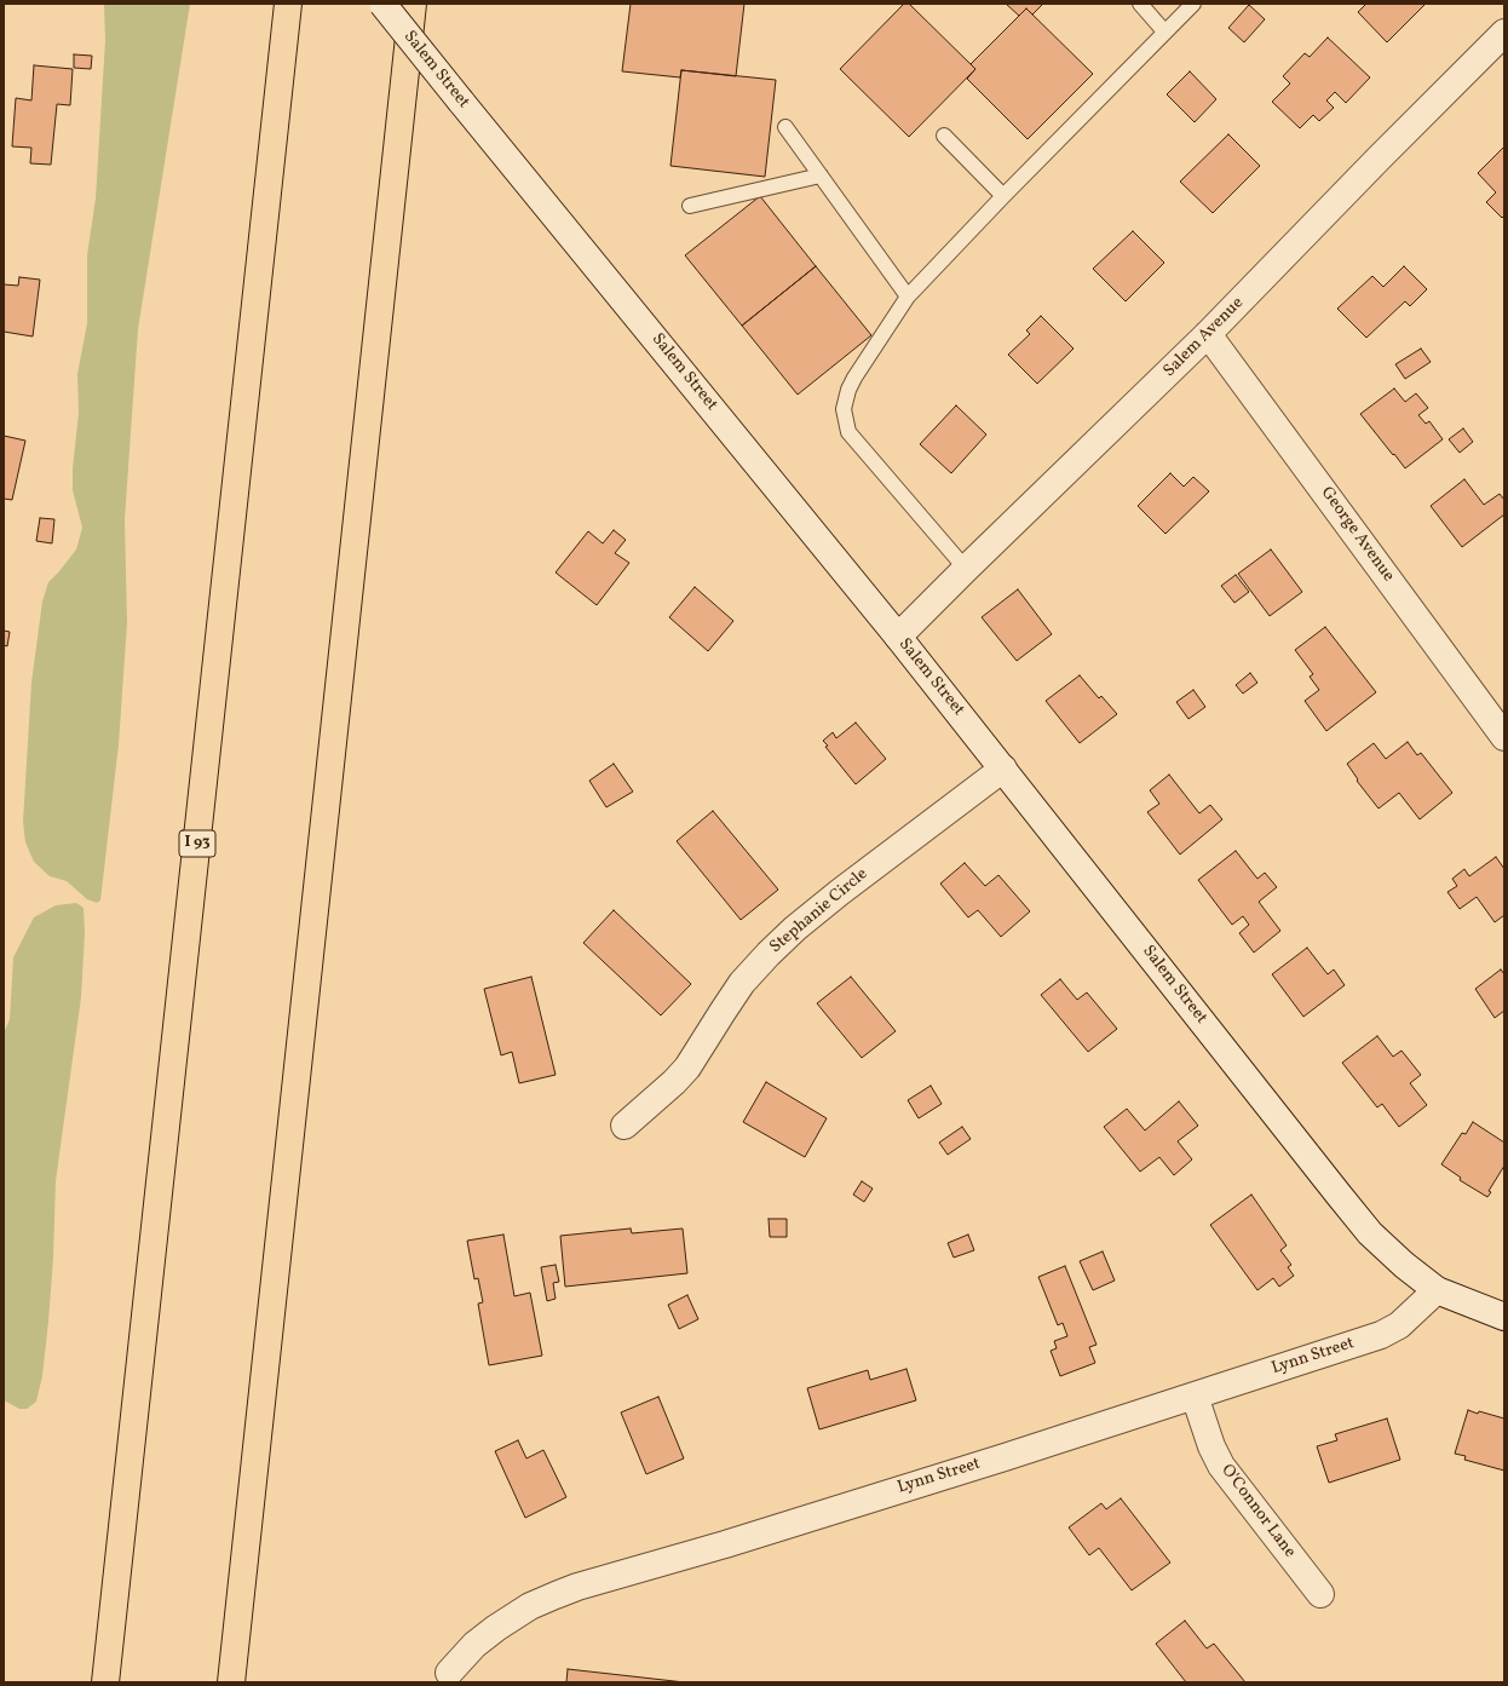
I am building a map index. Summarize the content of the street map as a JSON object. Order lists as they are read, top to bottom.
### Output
{
  "streets": {
    "highway": ["I 93"],
    "street": [
      "Salem Street",
      "Salem Avenue",
      "George Avenue",
      "Stephanie Circle",
      "Lynn Street",
      "O'Connor Lane"
    ]
  },
  "crossings": [
    ["Salem Street", "Salem Avenue"],
    ["Salem Street", "Stephanie Circle"],
    ["Salem Street", "Lynn Street"],
    ["Salem Avenue", "George Avenue"],
    ["Lynn Street", "O'Connor Lane"]
  ]
}
